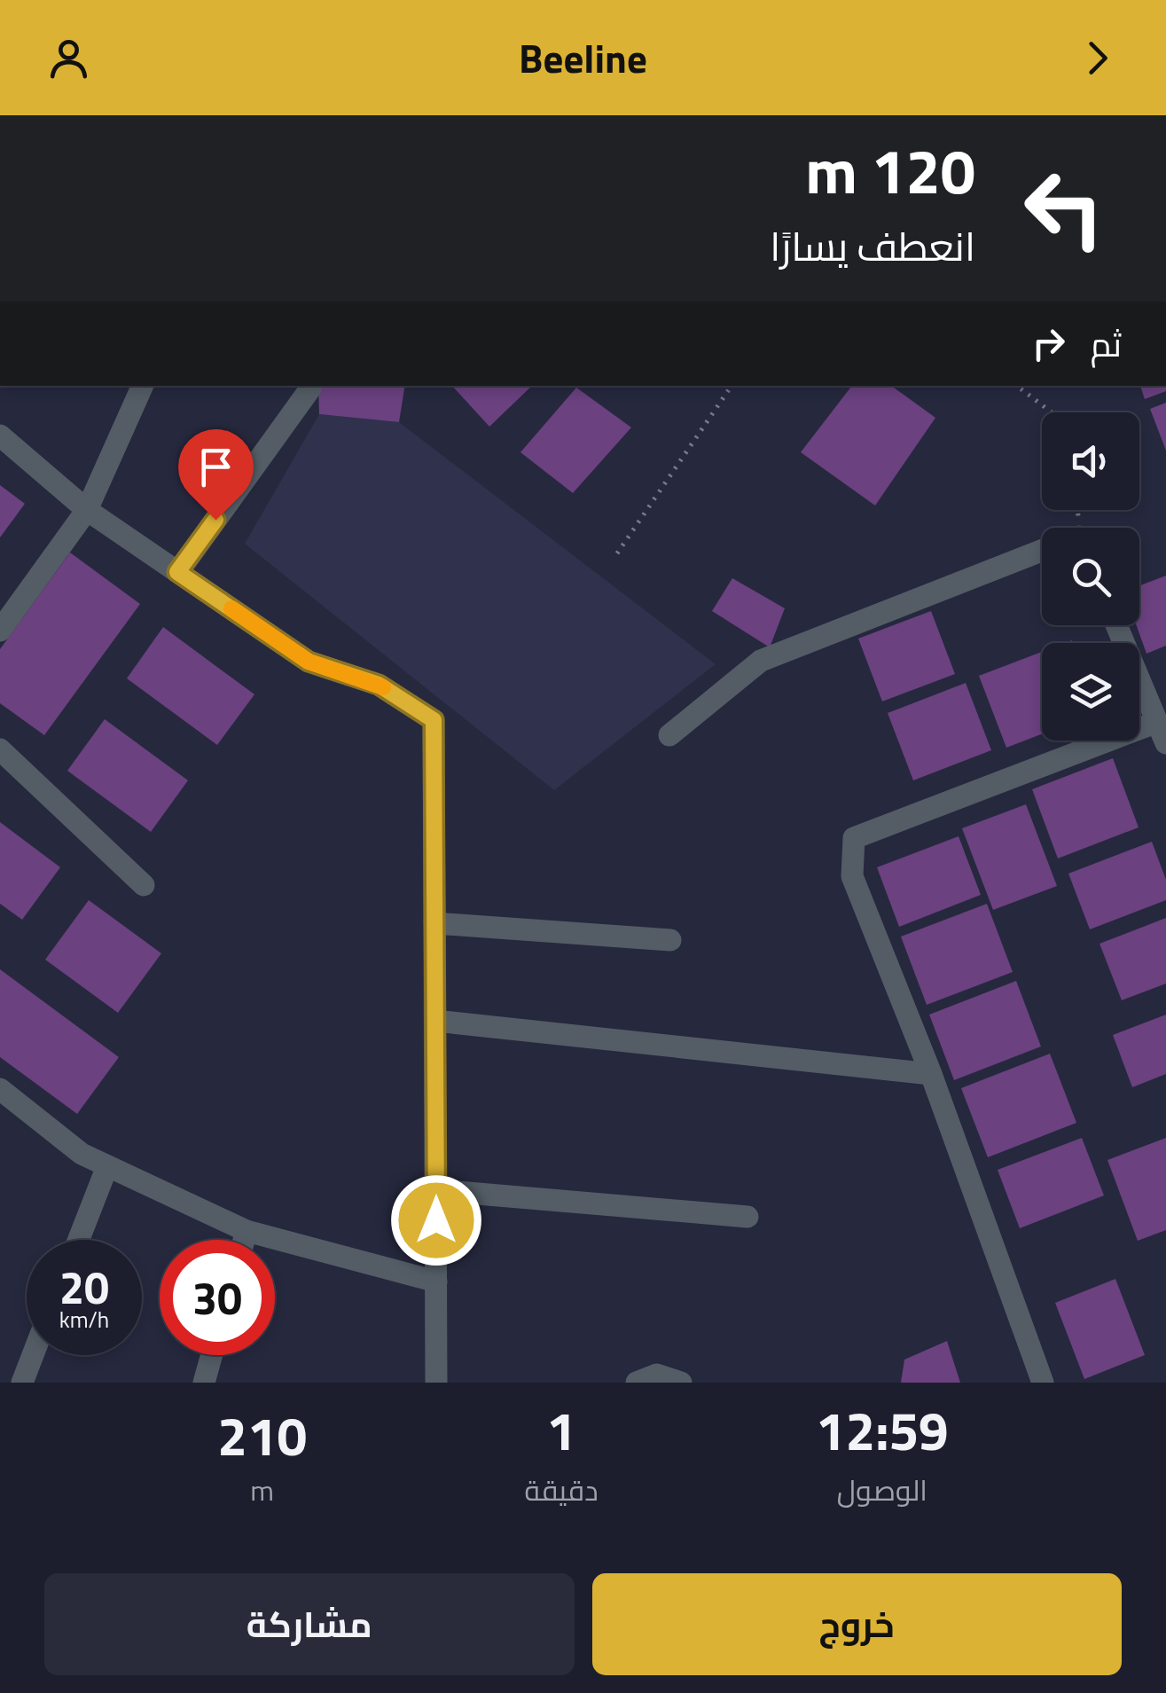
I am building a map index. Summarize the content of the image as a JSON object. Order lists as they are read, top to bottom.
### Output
{
  "page": {
    "header": "Beeline",
    "turn": ["120 m", "انعطف يسارًا"],
    "then": "ثم",
    "speed": "20 km/h",
    "limit": "30",
    "eta": [
      "12:59",
      "الوصول",
      "1",
      "دقيقة",
      "210",
      "m"
    ],
    "buttons": ["خروج", "مشاركة"]
  }
}
